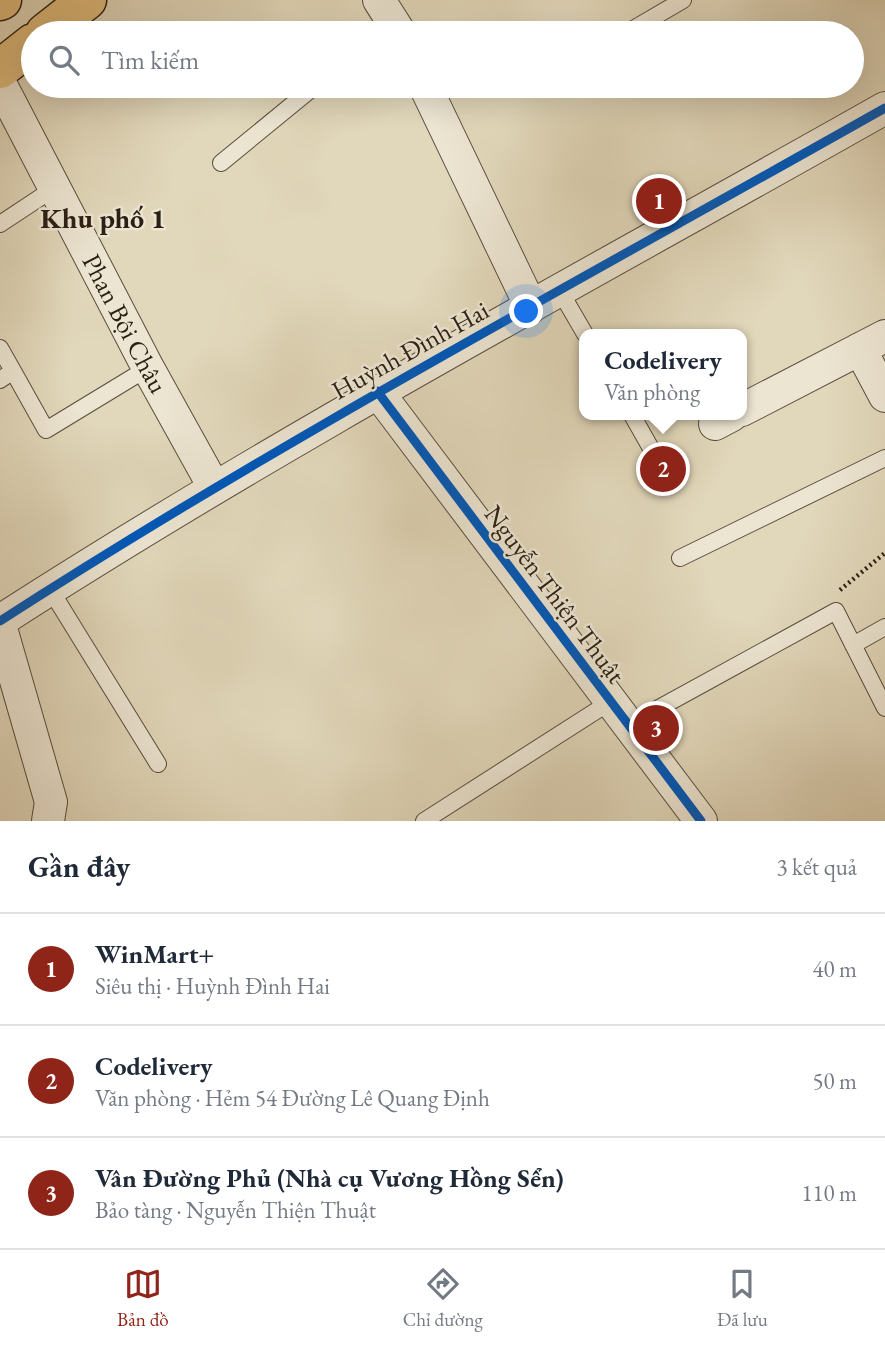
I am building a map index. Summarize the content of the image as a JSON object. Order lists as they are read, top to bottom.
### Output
{
  "streets": {
    "street": ["Phan Bội Châu", "Huỳnh Đình Hai", "Nguyễn Thiện Thuật"]
  },
  "crossings": [
    ["Phan Bội Châu", "Huỳnh Đình Hai"],
    ["Huỳnh Đình Hai", "Nguyễn Thiện Thuật"]
  ],
  "districts": ["Khu phố 1"],
  "page": {
    "search": "Tìm kiếm",
    "pins": ["1", "2", "3"],
    "popup": ["Codelivery", "Văn phòng"],
    "heading": ["Gần đây", "3 kết quả"],
    "list": [
      {
        "mark": "1",
        "name": "WinMart+",
        "note": "Siêu thị · Huỳnh Đình Hai",
        "value": "40 m"
      },
      {
        "mark": "2",
        "name": "Codelivery",
        "note": "Văn phòng · Hẻm 54 Đường Lê Quang Định",
        "value": "50 m"
      },
      {
        "mark": "3",
        "name": "Vân Đường Phủ (Nhà cụ Vương Hồng Sển)",
        "note": "Bảo tàng · Nguyễn Thiện Thuật",
        "value": "110 m"
      }
    ],
    "nav": ["Bản đồ", "Chỉ đường", "Đã lưu"]
  }
}
